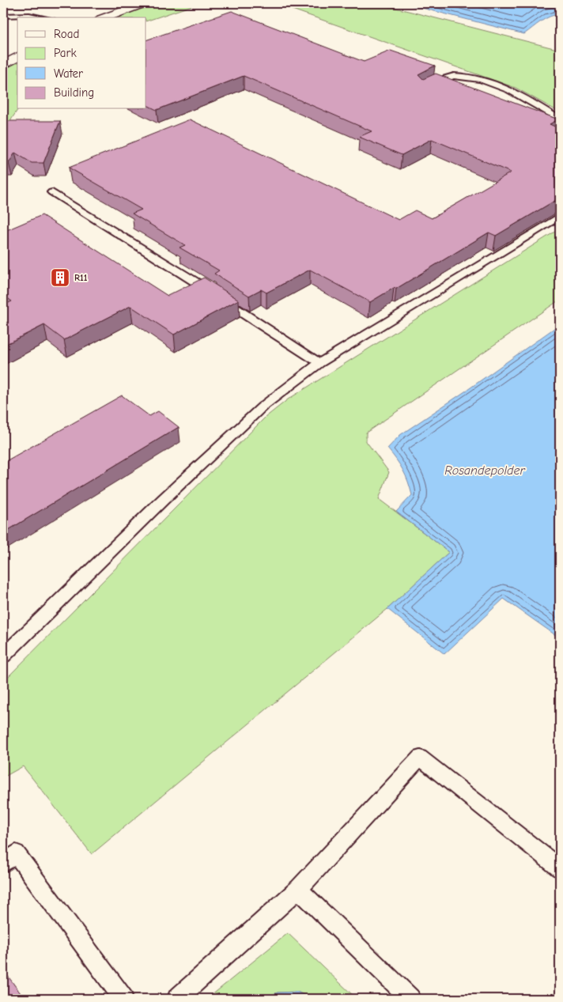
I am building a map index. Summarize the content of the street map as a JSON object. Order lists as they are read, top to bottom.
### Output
{
  "water": ["Rosandepolder"],
  "places": {
    "building": ["R11"]
  },
  "legend": [
    "Road",
    "Park",
    "Water",
    "Building"
  ]
}
